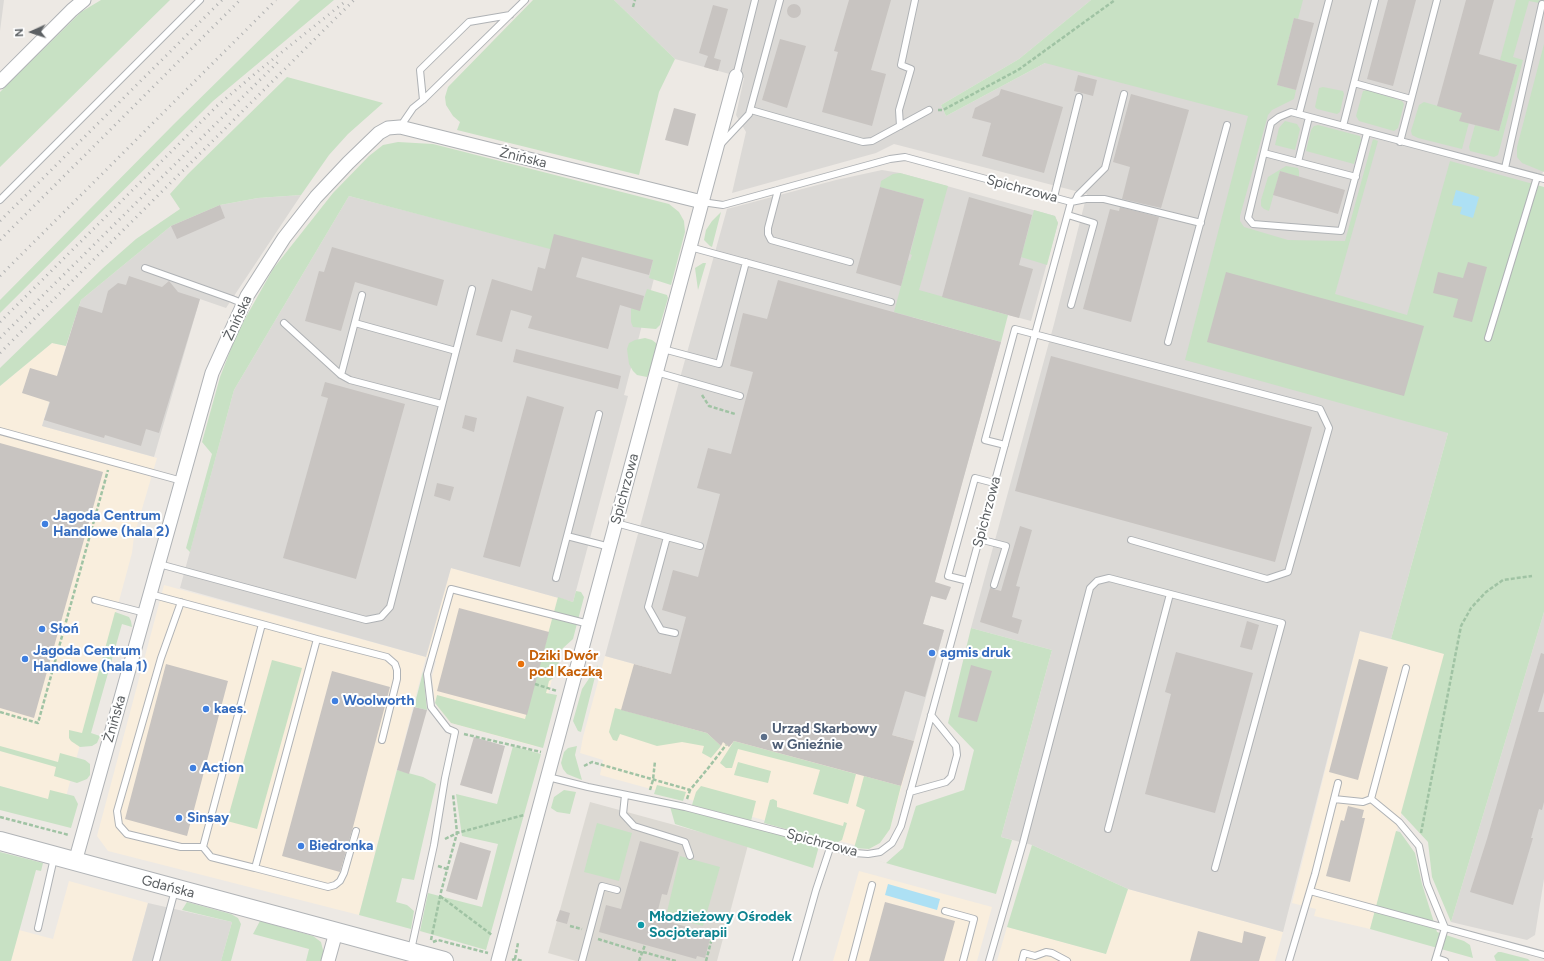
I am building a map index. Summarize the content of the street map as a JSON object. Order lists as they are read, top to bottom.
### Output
{
  "streets": {
    "street": ["Żnińska", "Spichrzowa", "Gdańska"]
  },
  "crossings": [
    ["Żnińska", "Spichrzowa"],
    ["Żnińska", "Gdańska"]
  ],
  "places": [
    "Jagoda Centrum Handlowe (hala 2)",
    "Słoń",
    "agmis druk",
    "Jagoda Centrum Handlowe (hala 1)",
    "Dziki Dwór pod Kaczką",
    "Woolworth",
    "kaes.",
    "Urząd Skarbowy w Gnieźnie",
    "Action",
    "Sinsay",
    "Biedronka",
    "Młodzieżowy Ośrodek Socjoterapii"
  ],
  "north": "left"
}
